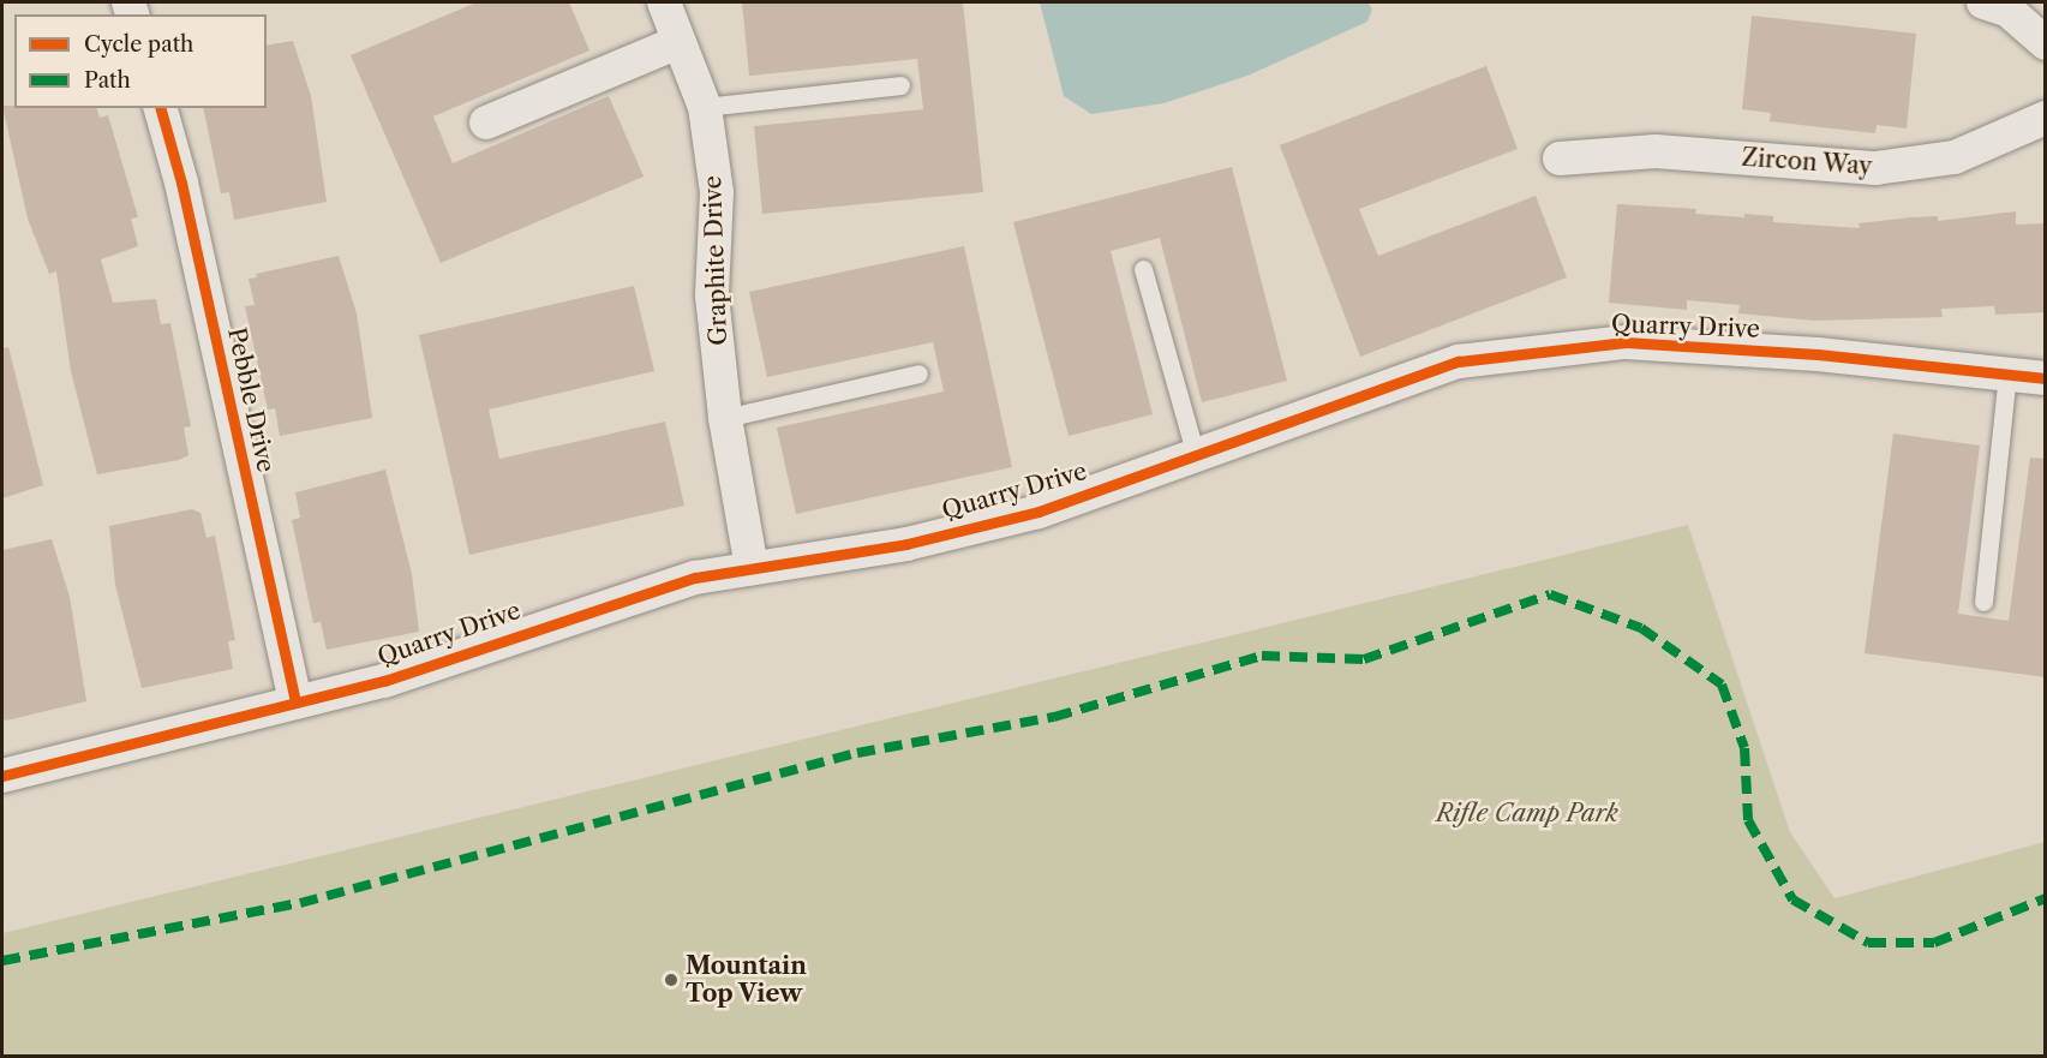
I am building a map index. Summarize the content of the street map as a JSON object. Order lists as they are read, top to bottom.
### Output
{
  "streets": {
    "street": [
      "Zircon Way",
      "Graphite Drive",
      "Quarry Drive",
      "Pebble Drive"
    ]
  },
  "crossings": [
    ["Graphite Drive", "Quarry Drive"],
    ["Quarry Drive", "Pebble Drive"]
  ],
  "parks": ["Rifle Camp Park"],
  "places": ["Mountain Top View"],
  "legend": ["Cycle path", "Path"]
}
